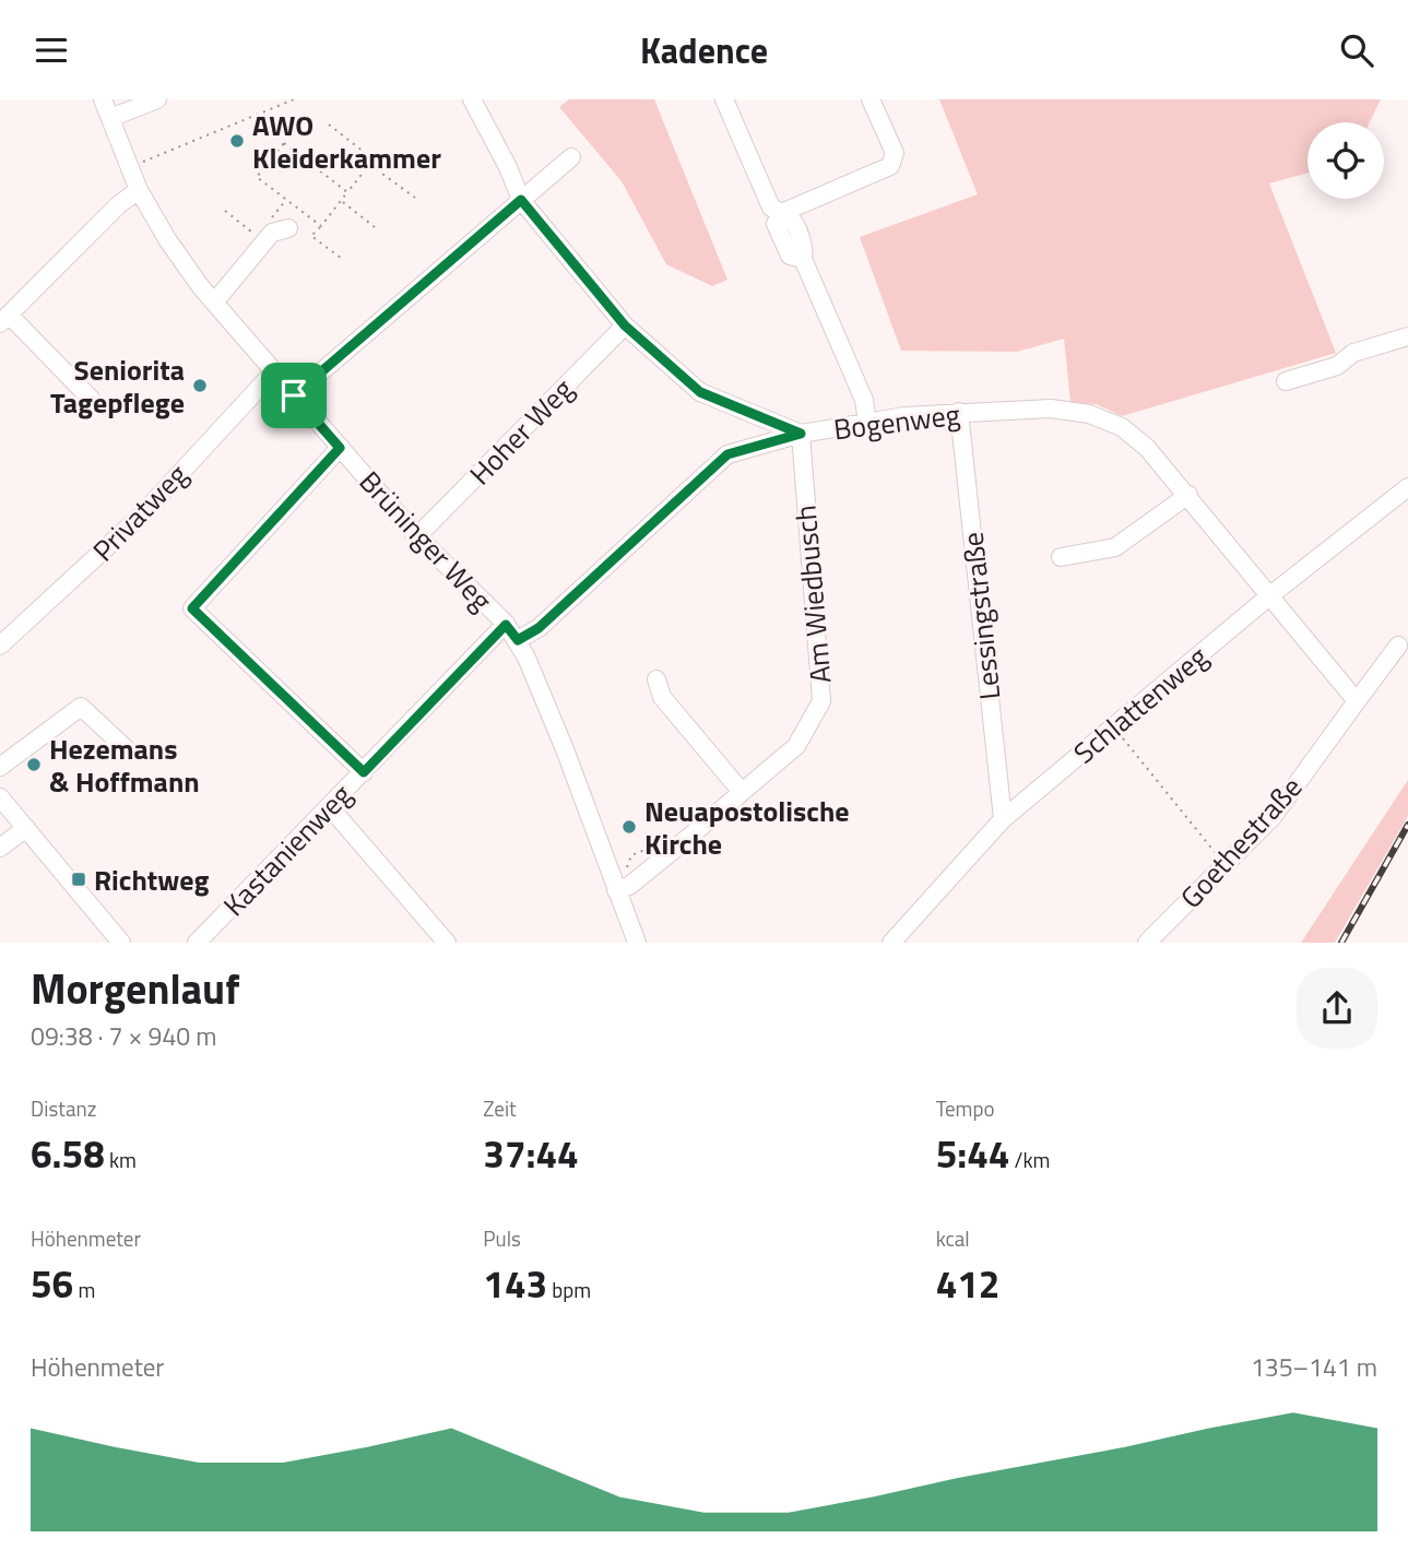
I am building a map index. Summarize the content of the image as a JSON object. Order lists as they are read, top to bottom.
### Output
{
  "streets": {
    "street": [
      "Bogenweg",
      "Hoher Weg",
      "Privatweg",
      "Brüninger Weg",
      "Am Wiedbusch",
      "Lessingstraße",
      "Schlattenweg",
      "Goethestraße",
      "Kastanienweg"
    ]
  },
  "crossings": [
    ["Bogenweg", "Brüninger Weg"],
    ["Bogenweg", "Am Wiedbusch"],
    ["Bogenweg", "Lessingstraße"],
    ["Bogenweg", "Schlattenweg"],
    ["Hoher Weg", "Brüninger Weg"],
    ["Privatweg", "Brüninger Weg"],
    ["Brüninger Weg", "Am Wiedbusch"],
    ["Brüninger Weg", "Kastanienweg"],
    ["Lessingstraße", "Schlattenweg"]
  ],
  "places": {
    "other": [
      "AWO Kleiderkammer",
      "Seniorita Tagepflege",
      "Hezemans & Hoffmann",
      "Neuapostolische Kirche"
    ],
    "transit": ["Richtweg"]
  },
  "page": {
    "header": "Kadence",
    "heading": ["Morgenlauf", "09:38 · 7 × 940 m"],
    "stats": [
      ["Distanz", "6.58 km"],
      ["Zeit", "37:44"],
      ["Tempo", "5:44 /km"],
      ["Höhenmeter", "56 m"],
      ["Puls", "143 bpm"],
      ["kcal", "412"]
    ],
    "chart": ["Höhenmeter", "135–141 m"]
  }
}
